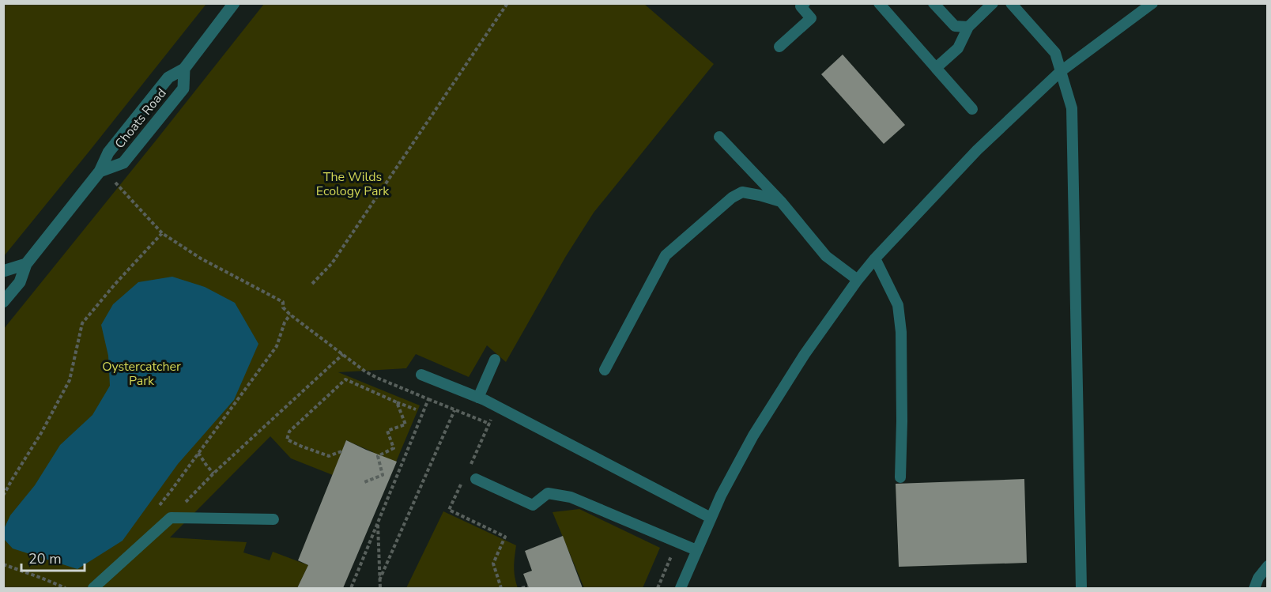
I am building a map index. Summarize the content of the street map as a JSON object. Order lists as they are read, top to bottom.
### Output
{
  "streets": {
    "street": ["Choats Road"]
  },
  "parks": ["The Wilds Ecology Park", "Oystercatcher Park"],
  "scale_bar": "20 m"
}
